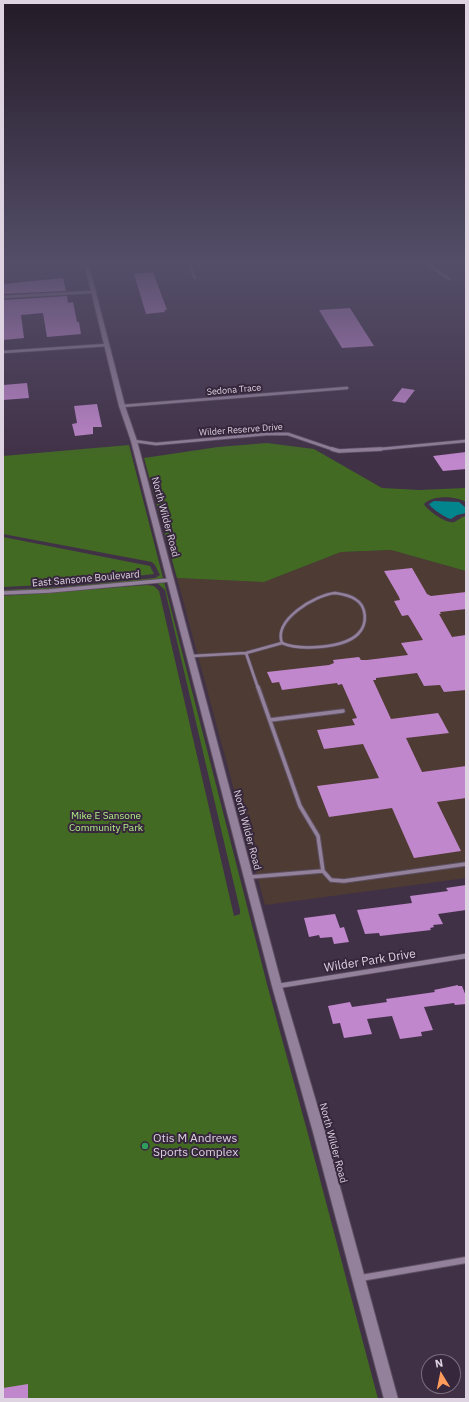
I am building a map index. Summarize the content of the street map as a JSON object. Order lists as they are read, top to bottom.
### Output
{
  "streets": {
    "street": [
      "Sedona Trace",
      "Wilder Reserve Drive",
      "North Wilder Road",
      "East Sansone Boulevard",
      "Wilder Park Drive"
    ]
  },
  "crossings": [
    ["Sedona Trace", "North Wilder Road"],
    ["Wilder Reserve Drive", "North Wilder Road"],
    ["North Wilder Road", "East Sansone Boulevard"],
    ["North Wilder Road", "Wilder Park Drive"]
  ],
  "parks": ["Mike E Sansone Community Park"],
  "places": ["Otis M Andrews Sports Complex"],
  "north": "top"
}
